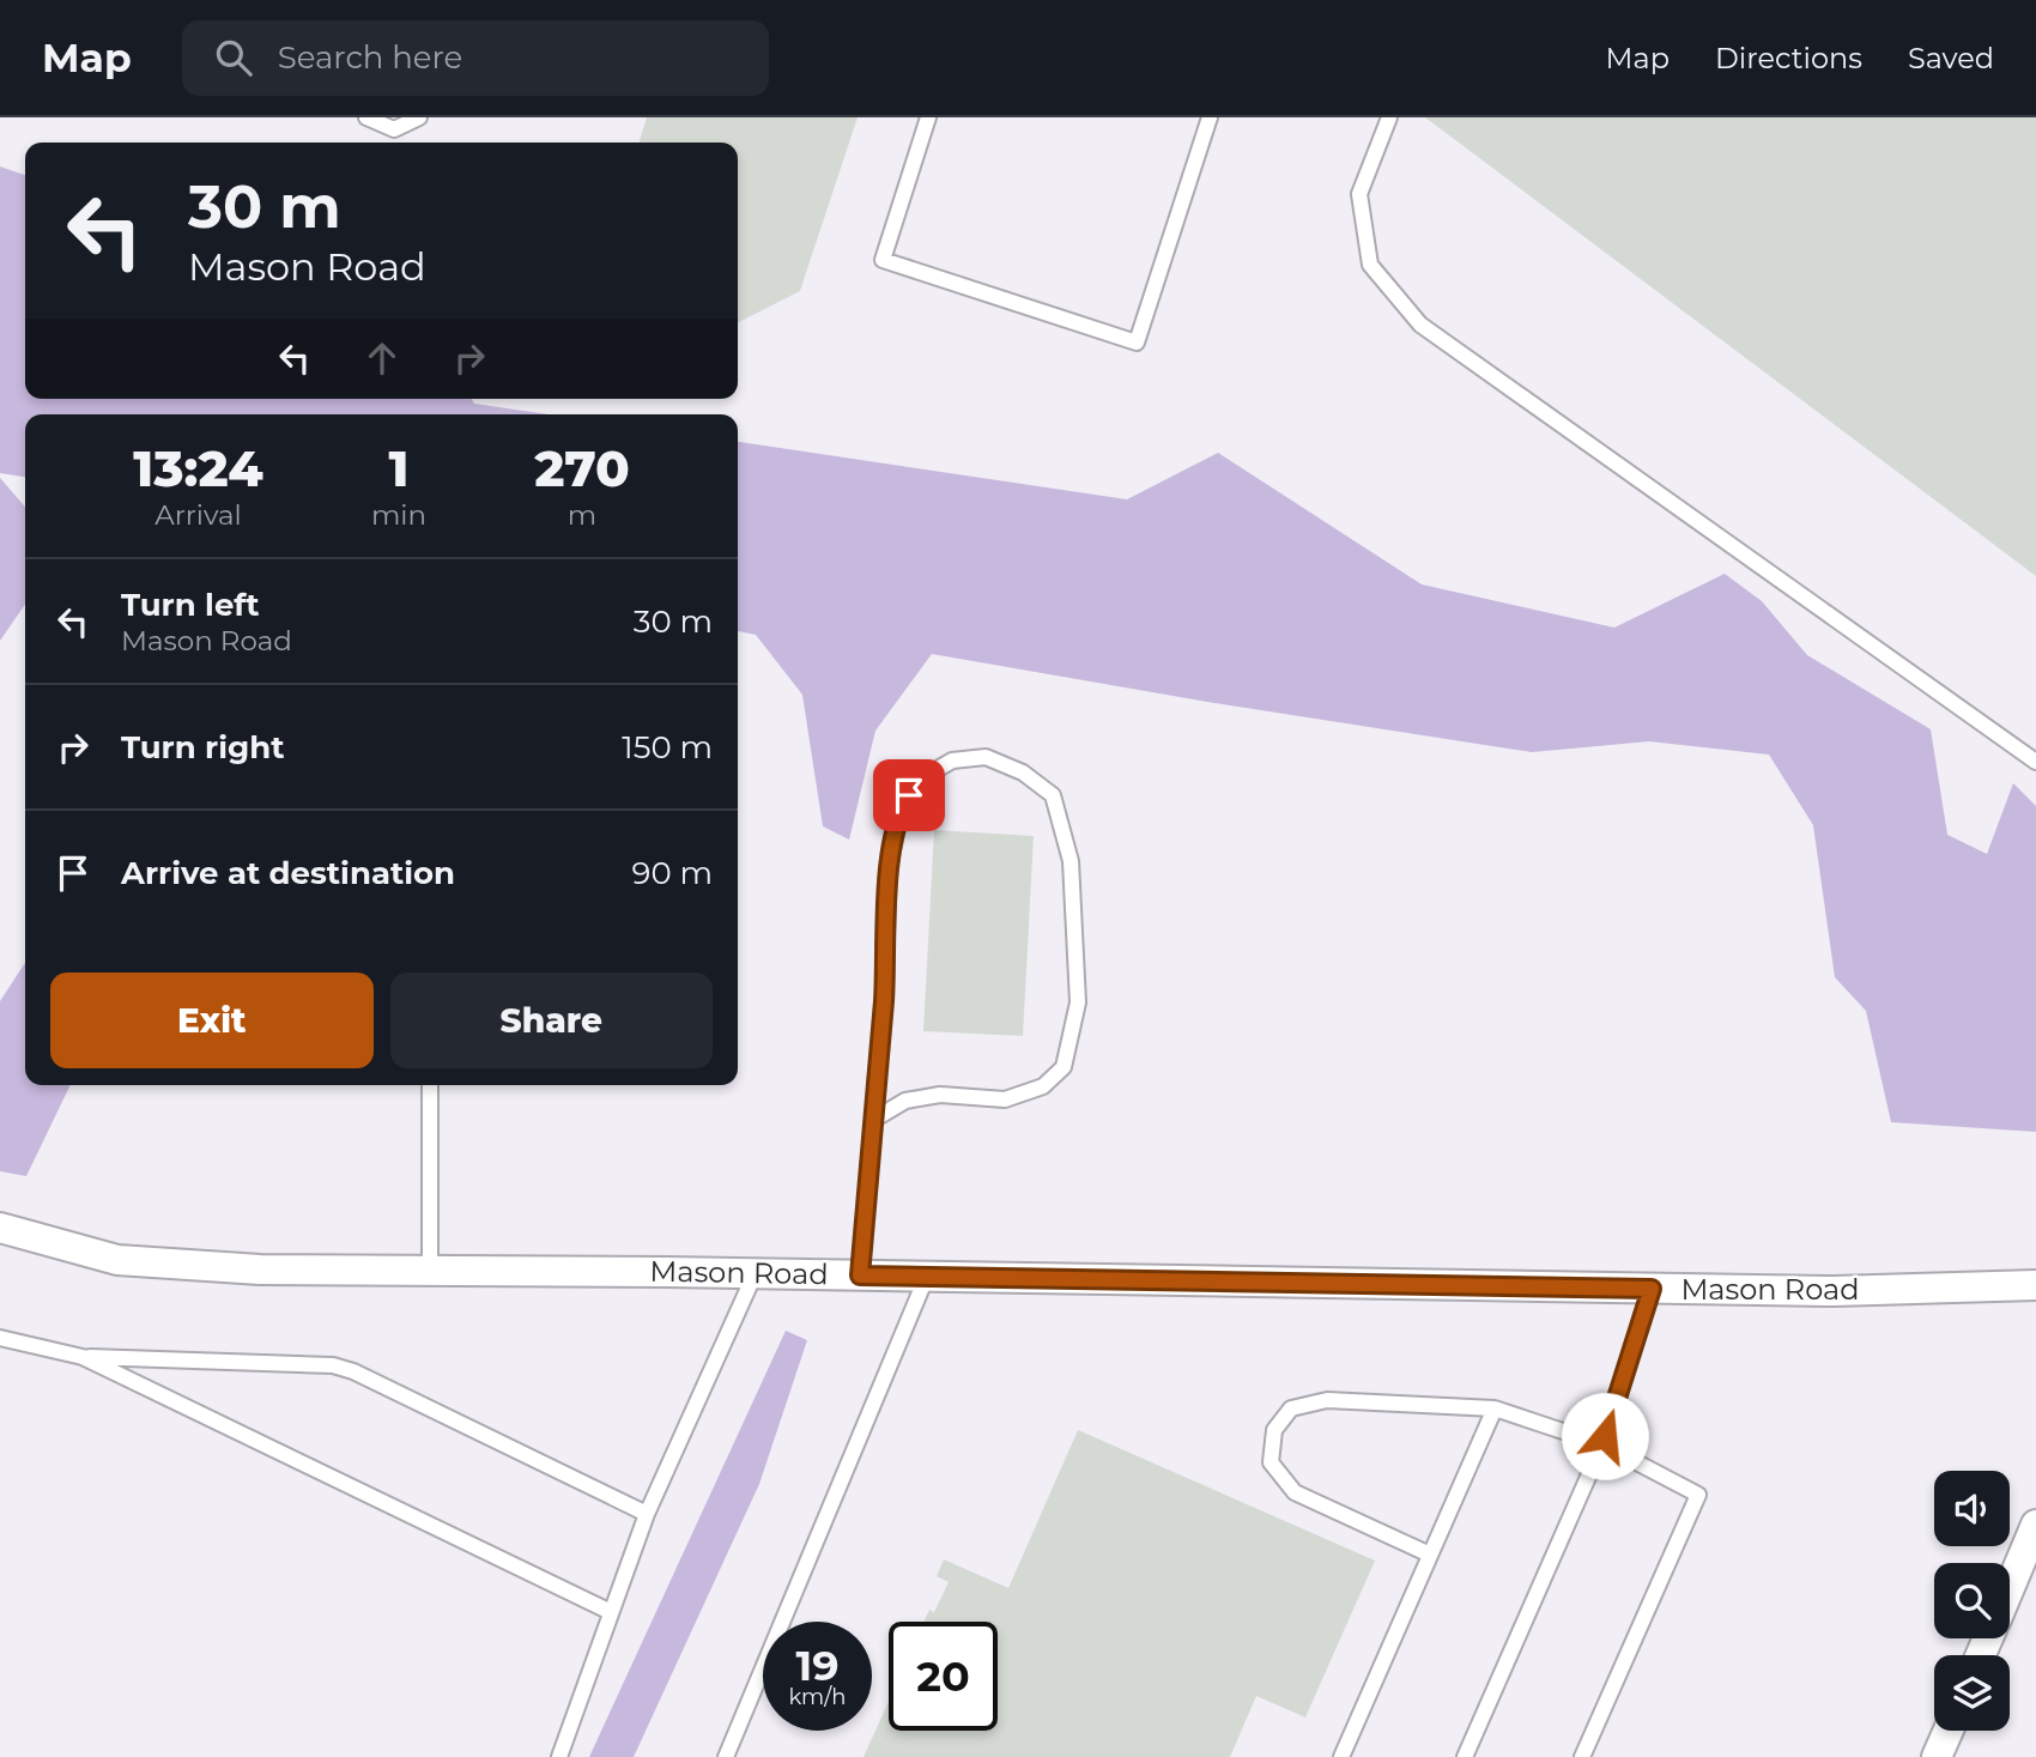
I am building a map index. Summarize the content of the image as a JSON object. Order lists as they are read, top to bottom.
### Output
{
  "streets": {
    "street": ["Mason Road"]
  },
  "page": {
    "header": "Map",
    "search": "Search here",
    "nav": ["Map", "Directions", "Saved"],
    "turn": ["30 m", "Mason Road"],
    "eta": [
      "13:24",
      "Arrival",
      "1",
      "min",
      "270",
      "m"
    ],
    "list": [
      {
        "name": "Turn left",
        "note": "Mason Road",
        "value": "30 m"
      },
      {
        "name": "Turn right",
        "value": "150 m"
      },
      {
        "name": "Arrive at destination",
        "value": "90 m"
      }
    ],
    "buttons": ["Exit", "Share"],
    "speed": "19 km/h",
    "limit": "20"
  }
}
